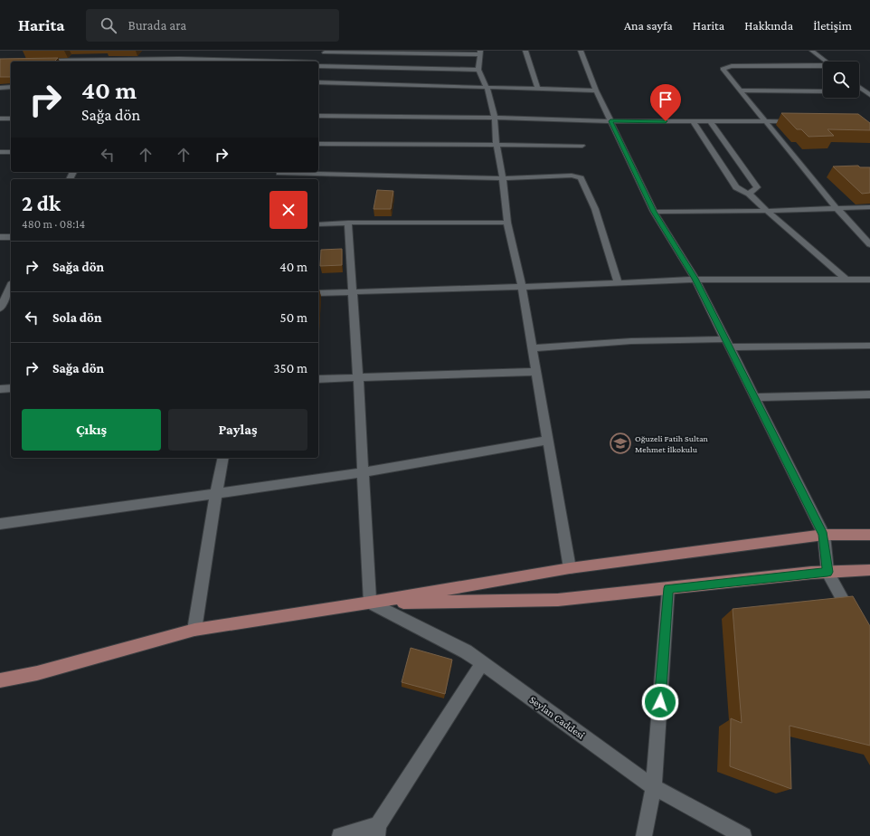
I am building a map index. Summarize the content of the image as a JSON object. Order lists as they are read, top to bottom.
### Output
{
  "streets": {
    "street": ["Seylan Caddesi"]
  },
  "places": {
    "school or university": ["Oğuzeli Fatih Sultan Mehmet İlkokulu"]
  },
  "page": {
    "header": "Harita",
    "search": "Burada ara",
    "nav": [
      "Ana sayfa",
      "Harita",
      "Hakkında",
      "İletişim"
    ],
    "turn": ["40 m", "Sağa dön"],
    "heading": ["2 dk", "480 m · 08:14"],
    "list": [
      {
        "name": "Sağa dön",
        "value": "40 m"
      },
      {
        "name": "Sola dön",
        "value": "50 m"
      },
      {
        "name": "Sağa dön",
        "value": "350 m"
      }
    ],
    "buttons": ["Çıkış", "Paylaş"]
  }
}
